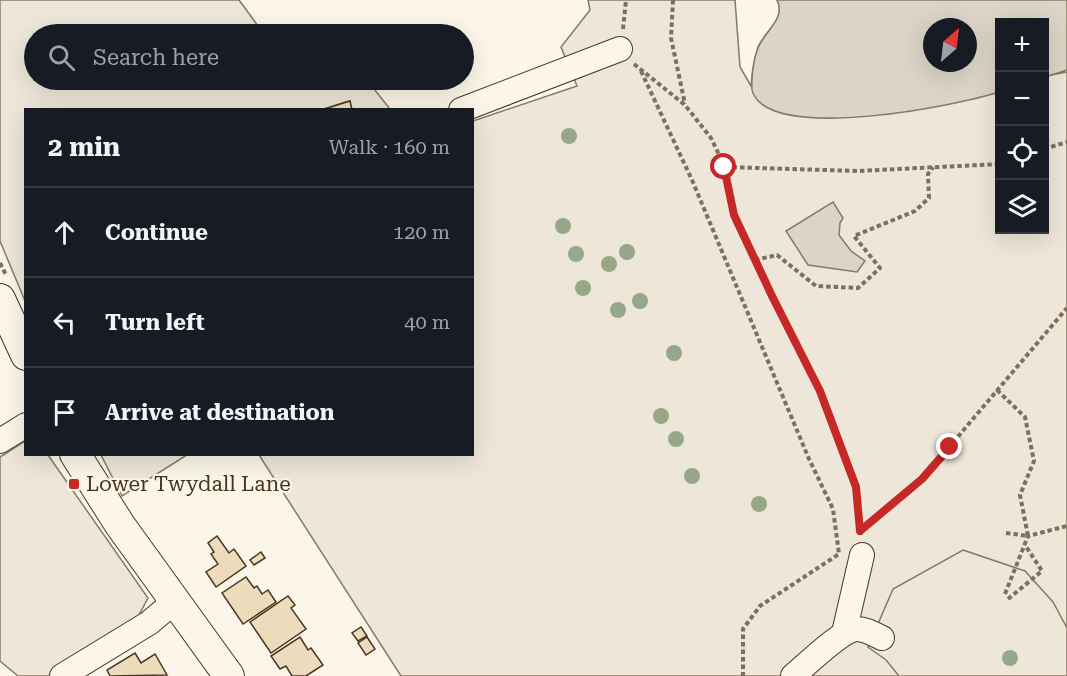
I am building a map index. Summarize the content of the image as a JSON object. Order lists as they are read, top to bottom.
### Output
{
  "places": {
    "transit": ["Lower Twydall Lane"]
  },
  "north": "top right",
  "page": {
    "map_buttons": ["+", "−"],
    "search": "Search here",
    "heading": ["2 min", "Walk · 160 m"],
    "list": [
      ["Continue", "120 m"],
      ["Turn left", "40 m"],
      "Arrive at destination"
    ]
  }
}
